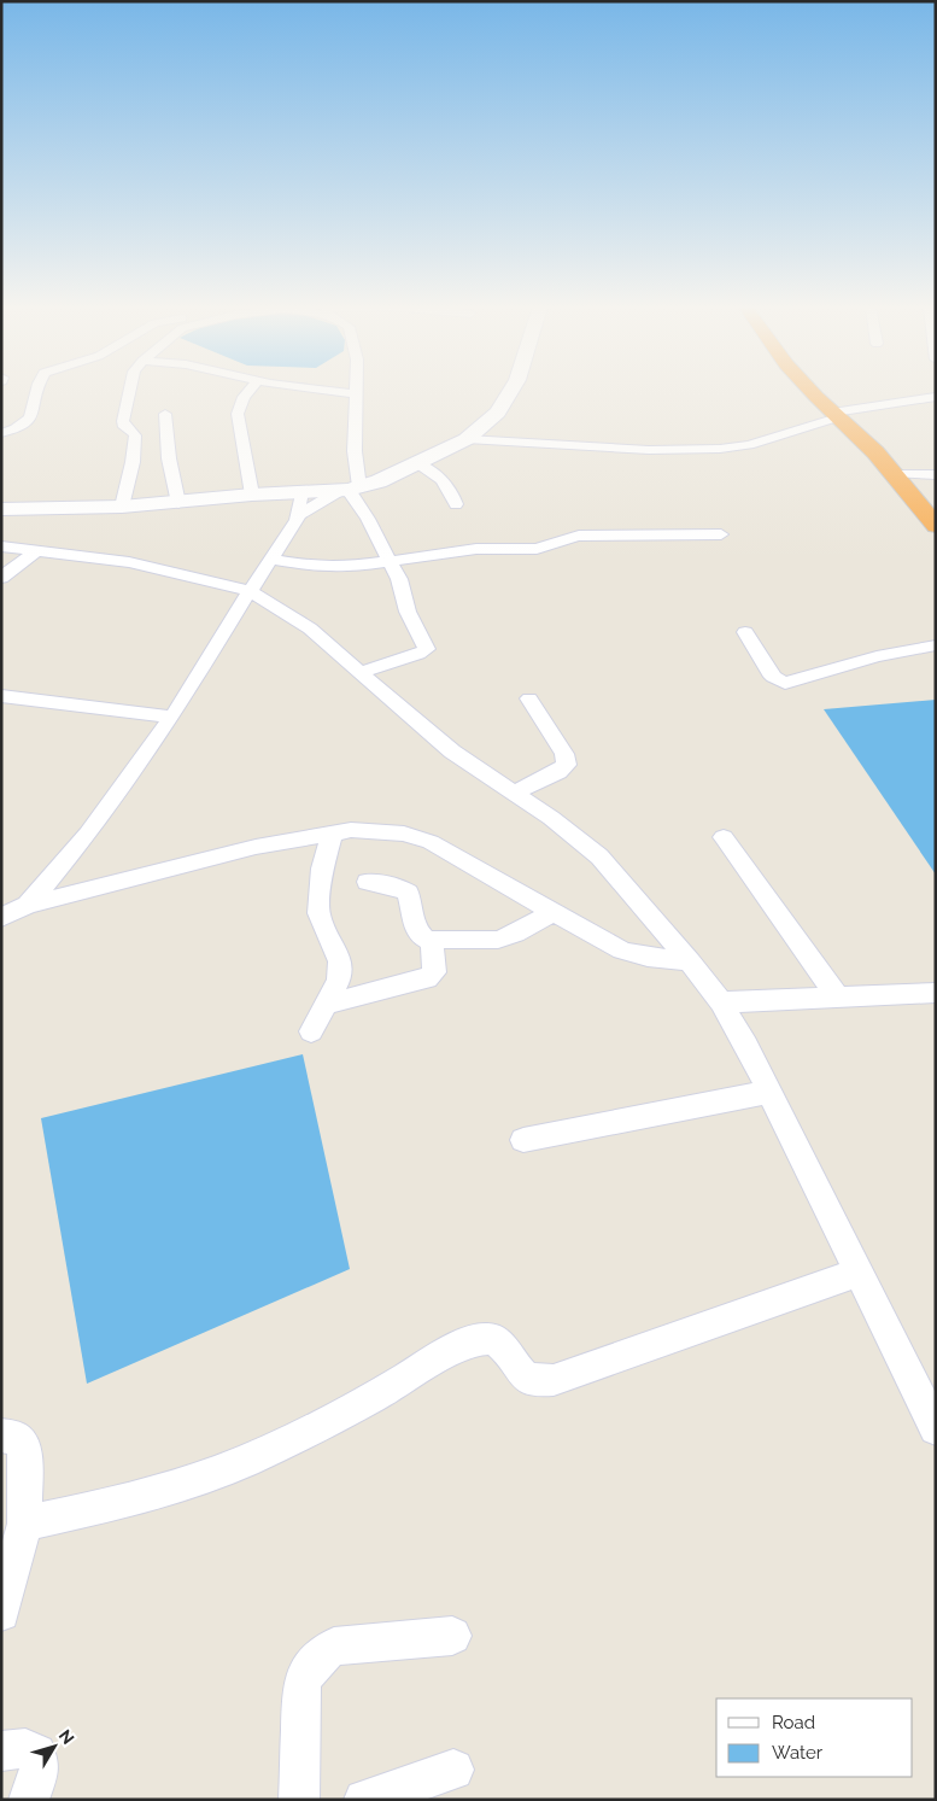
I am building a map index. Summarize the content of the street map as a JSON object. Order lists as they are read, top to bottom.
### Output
{
  "legend": ["Road", "Water"],
  "north": "top right"
}
